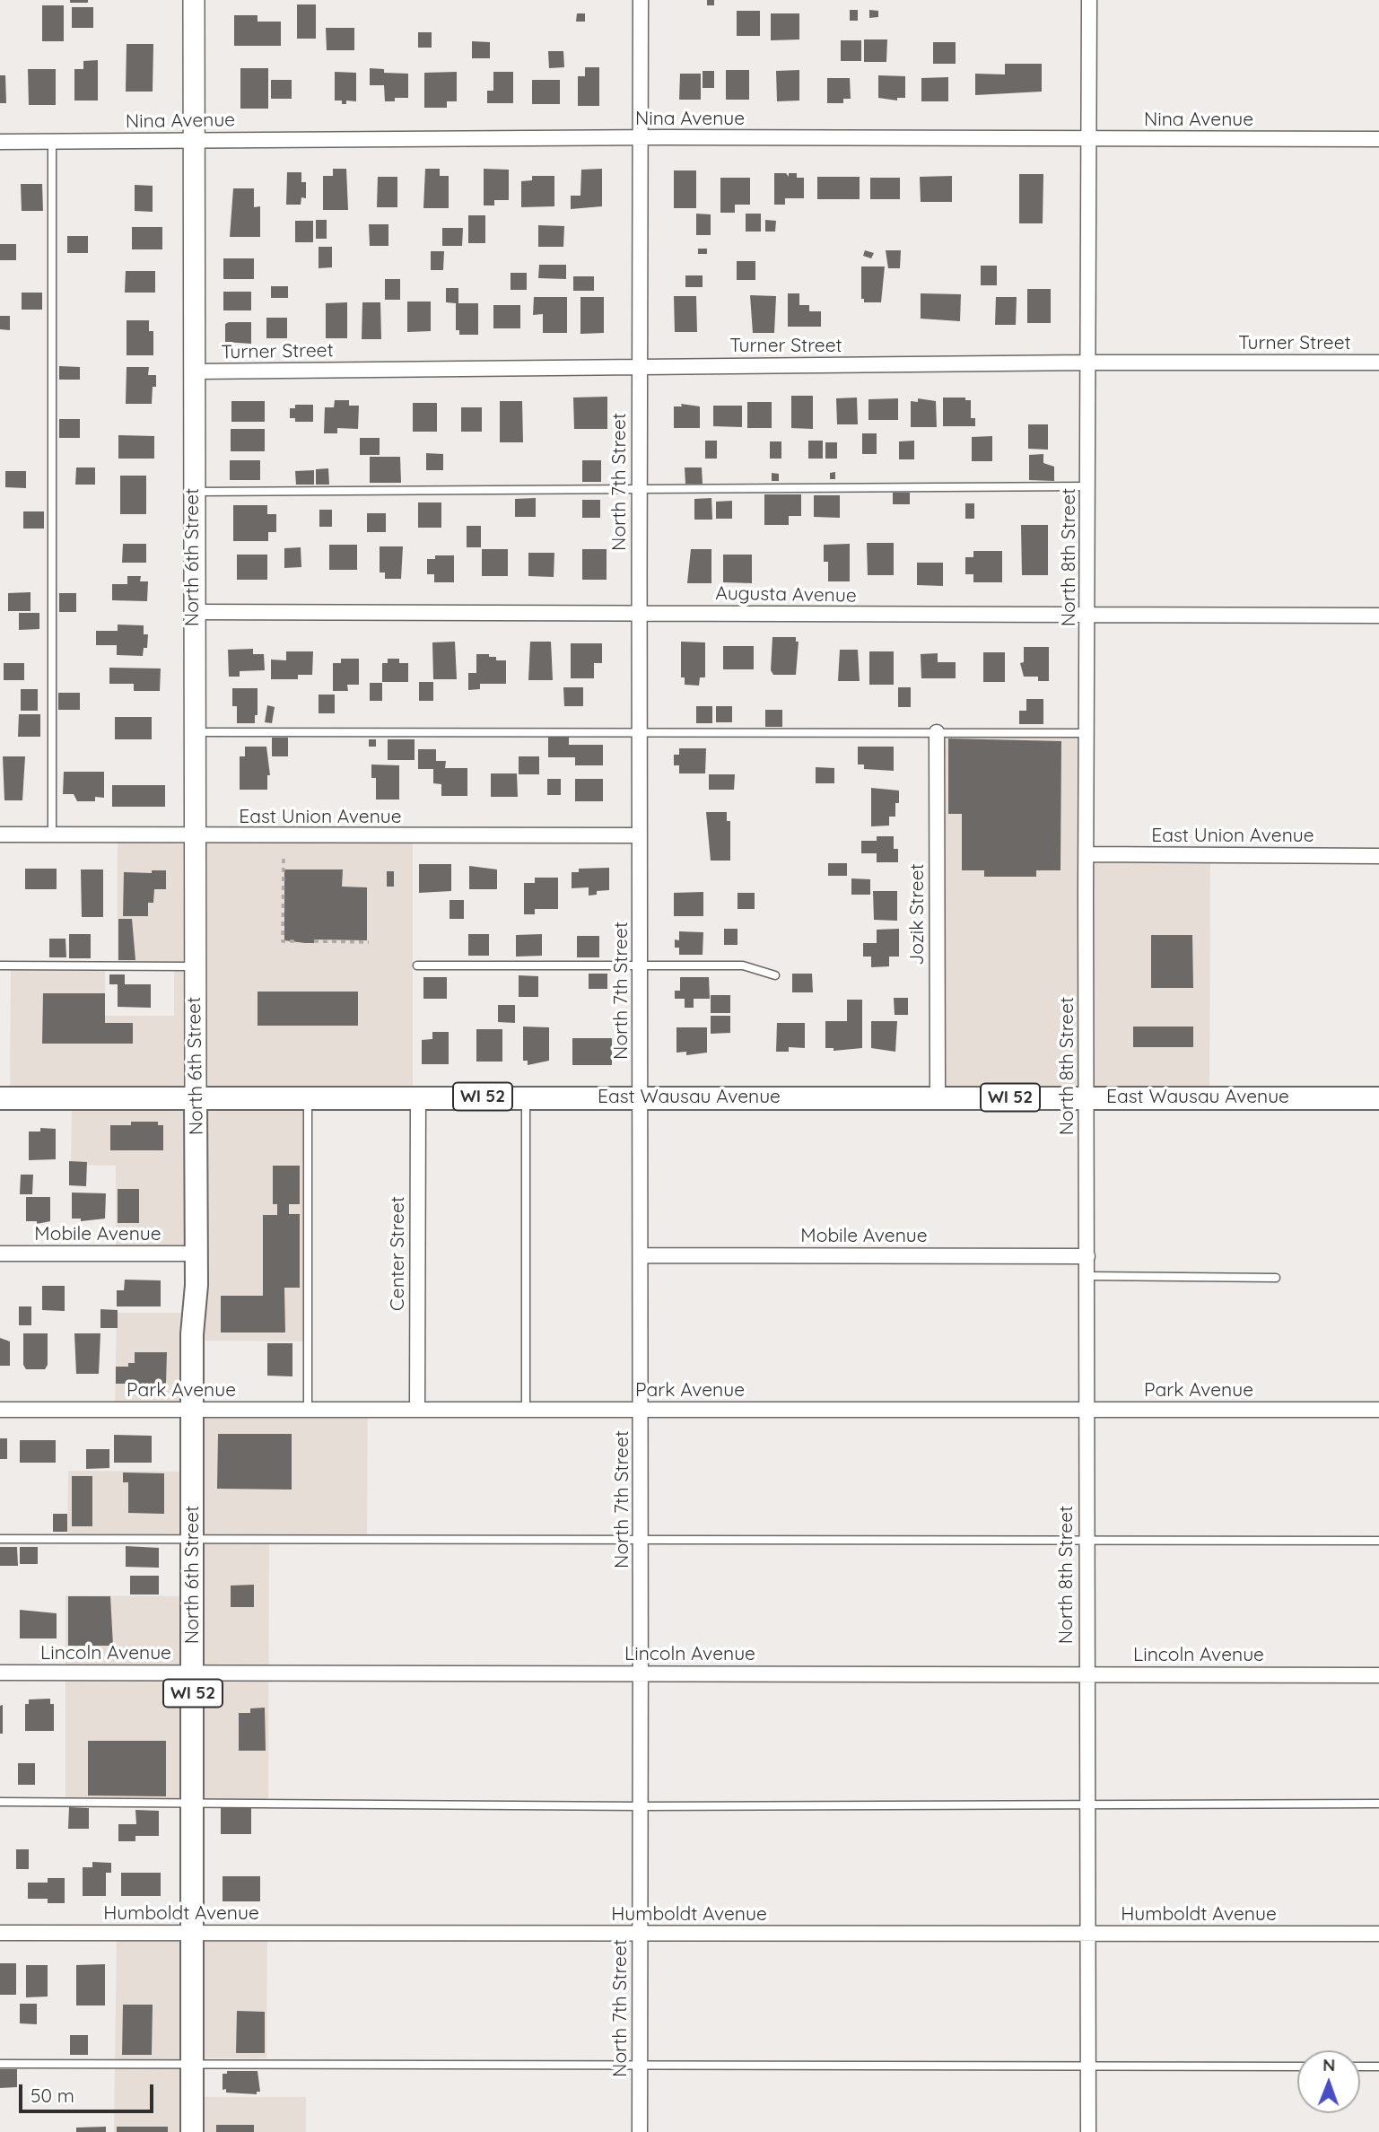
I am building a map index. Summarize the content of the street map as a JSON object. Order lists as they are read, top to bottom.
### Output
{
  "streets": {
    "main road": ["North 6th Street", "WI 52", "East Wausau Avenue"],
    "street": [
      "Nina Avenue",
      "Turner Street",
      "North 7th Street",
      "North 8th Street",
      "Augusta Avenue",
      "East Union Avenue",
      "Jozik Street",
      "Mobile Avenue",
      "Center Street",
      "Park Avenue",
      "Lincoln Avenue",
      "Humboldt Avenue"
    ]
  },
  "crossings": [
    ["Nina Avenue", "North 7th Street"],
    ["Nina Avenue", "North 6th Street"],
    ["Nina Avenue", "North 8th Street"],
    ["Turner Street", "North 7th Street"],
    ["Turner Street", "North 6th Street"],
    ["Turner Street", "North 8th Street"],
    ["North 7th Street", "Augusta Avenue"],
    ["North 7th Street", "East Union Avenue"],
    ["North 7th Street", "East Wausau Avenue"],
    ["North 7th Street", "Mobile Avenue"],
    ["North 7th Street", "Park Avenue"],
    ["North 7th Street", "Lincoln Avenue"],
    ["North 7th Street", "Humboldt Avenue"],
    ["North 6th Street", "Augusta Avenue"],
    ["North 6th Street", "East Union Avenue"],
    ["North 6th Street", "East Wausau Avenue"],
    ["North 6th Street", "Mobile Avenue"],
    ["North 6th Street", "Park Avenue"],
    ["North 6th Street", "Lincoln Avenue"],
    ["North 6th Street", "Humboldt Avenue"],
    ["North 8th Street", "Augusta Avenue"],
    ["North 8th Street", "East Union Avenue"],
    ["North 8th Street", "East Wausau Avenue"],
    ["North 8th Street", "Mobile Avenue"],
    ["North 8th Street", "Park Avenue"],
    ["North 8th Street", "Lincoln Avenue"],
    ["North 8th Street", "Humboldt Avenue"],
    ["Jozik Street", "East Wausau Avenue"],
    ["East Wausau Avenue", "Center Street"],
    ["Center Street", "Park Avenue"]
  ],
  "scale_bar": "50 m",
  "north": "top"
}
